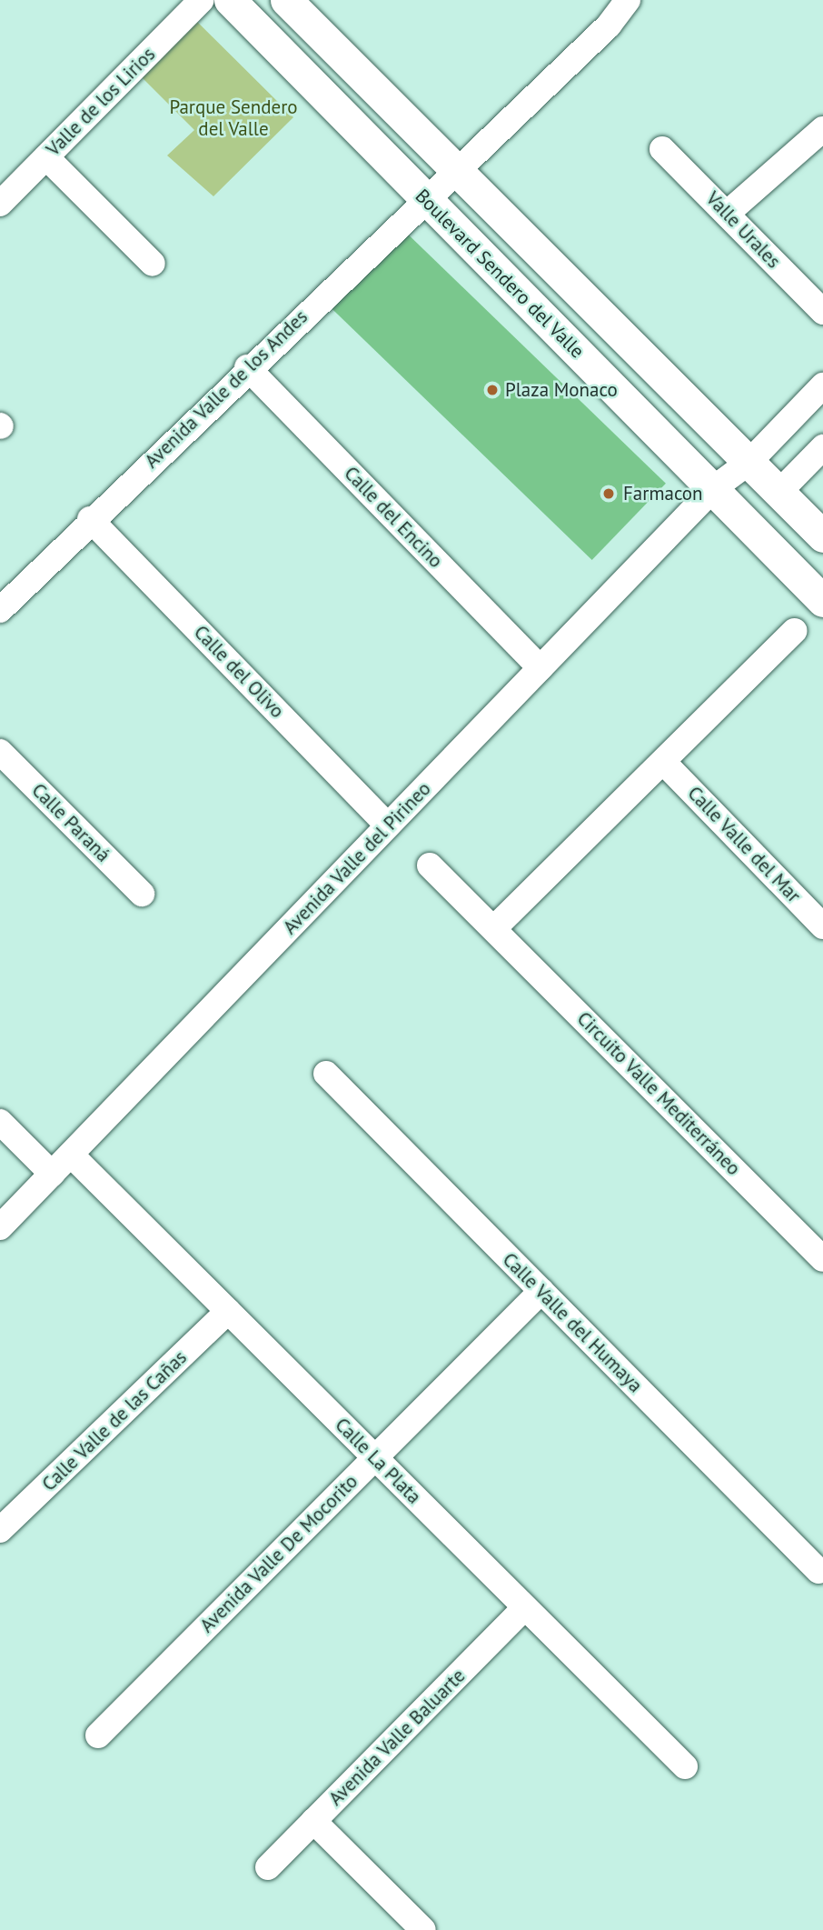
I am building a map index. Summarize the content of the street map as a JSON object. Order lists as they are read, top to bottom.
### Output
{
  "streets": {
    "street": [
      "Valle de los Lirios",
      "Valle Urales",
      "Boulevard Sendero del Valle",
      "Avenida Valle de los Andes",
      "Calle del Encino",
      "Calle del Olivo",
      "Calle Paraná",
      "Calle Valle del Mar",
      "Avenida Valle del Pirineo",
      "Circuito Valle Mediterráneo",
      "Calle Valle del Humaya",
      "Calle Valle de las Cañas",
      "Calle La Plata",
      "Avenida Valle De Mocorito",
      "Avenida Valle Baluarte"
    ]
  },
  "crossings": [
    ["Boulevard Sendero del Valle", "Avenida Valle de los Andes"],
    ["Boulevard Sendero del Valle", "Avenida Valle del Pirineo"],
    ["Avenida Valle de los Andes", "Calle del Encino"],
    ["Avenida Valle de los Andes", "Calle del Olivo"],
    ["Calle del Encino", "Avenida Valle del Pirineo"],
    ["Calle del Olivo", "Avenida Valle del Pirineo"],
    ["Avenida Valle del Pirineo", "Calle La Plata"],
    ["Calle Valle del Humaya", "Avenida Valle De Mocorito"],
    ["Calle Valle de las Cañas", "Calle La Plata"],
    ["Calle La Plata", "Avenida Valle De Mocorito"],
    ["Calle La Plata", "Avenida Valle Baluarte"]
  ],
  "parks": ["Parque Sendero del Valle"],
  "places": ["Plaza Monaco", "Farmacon"]
}
